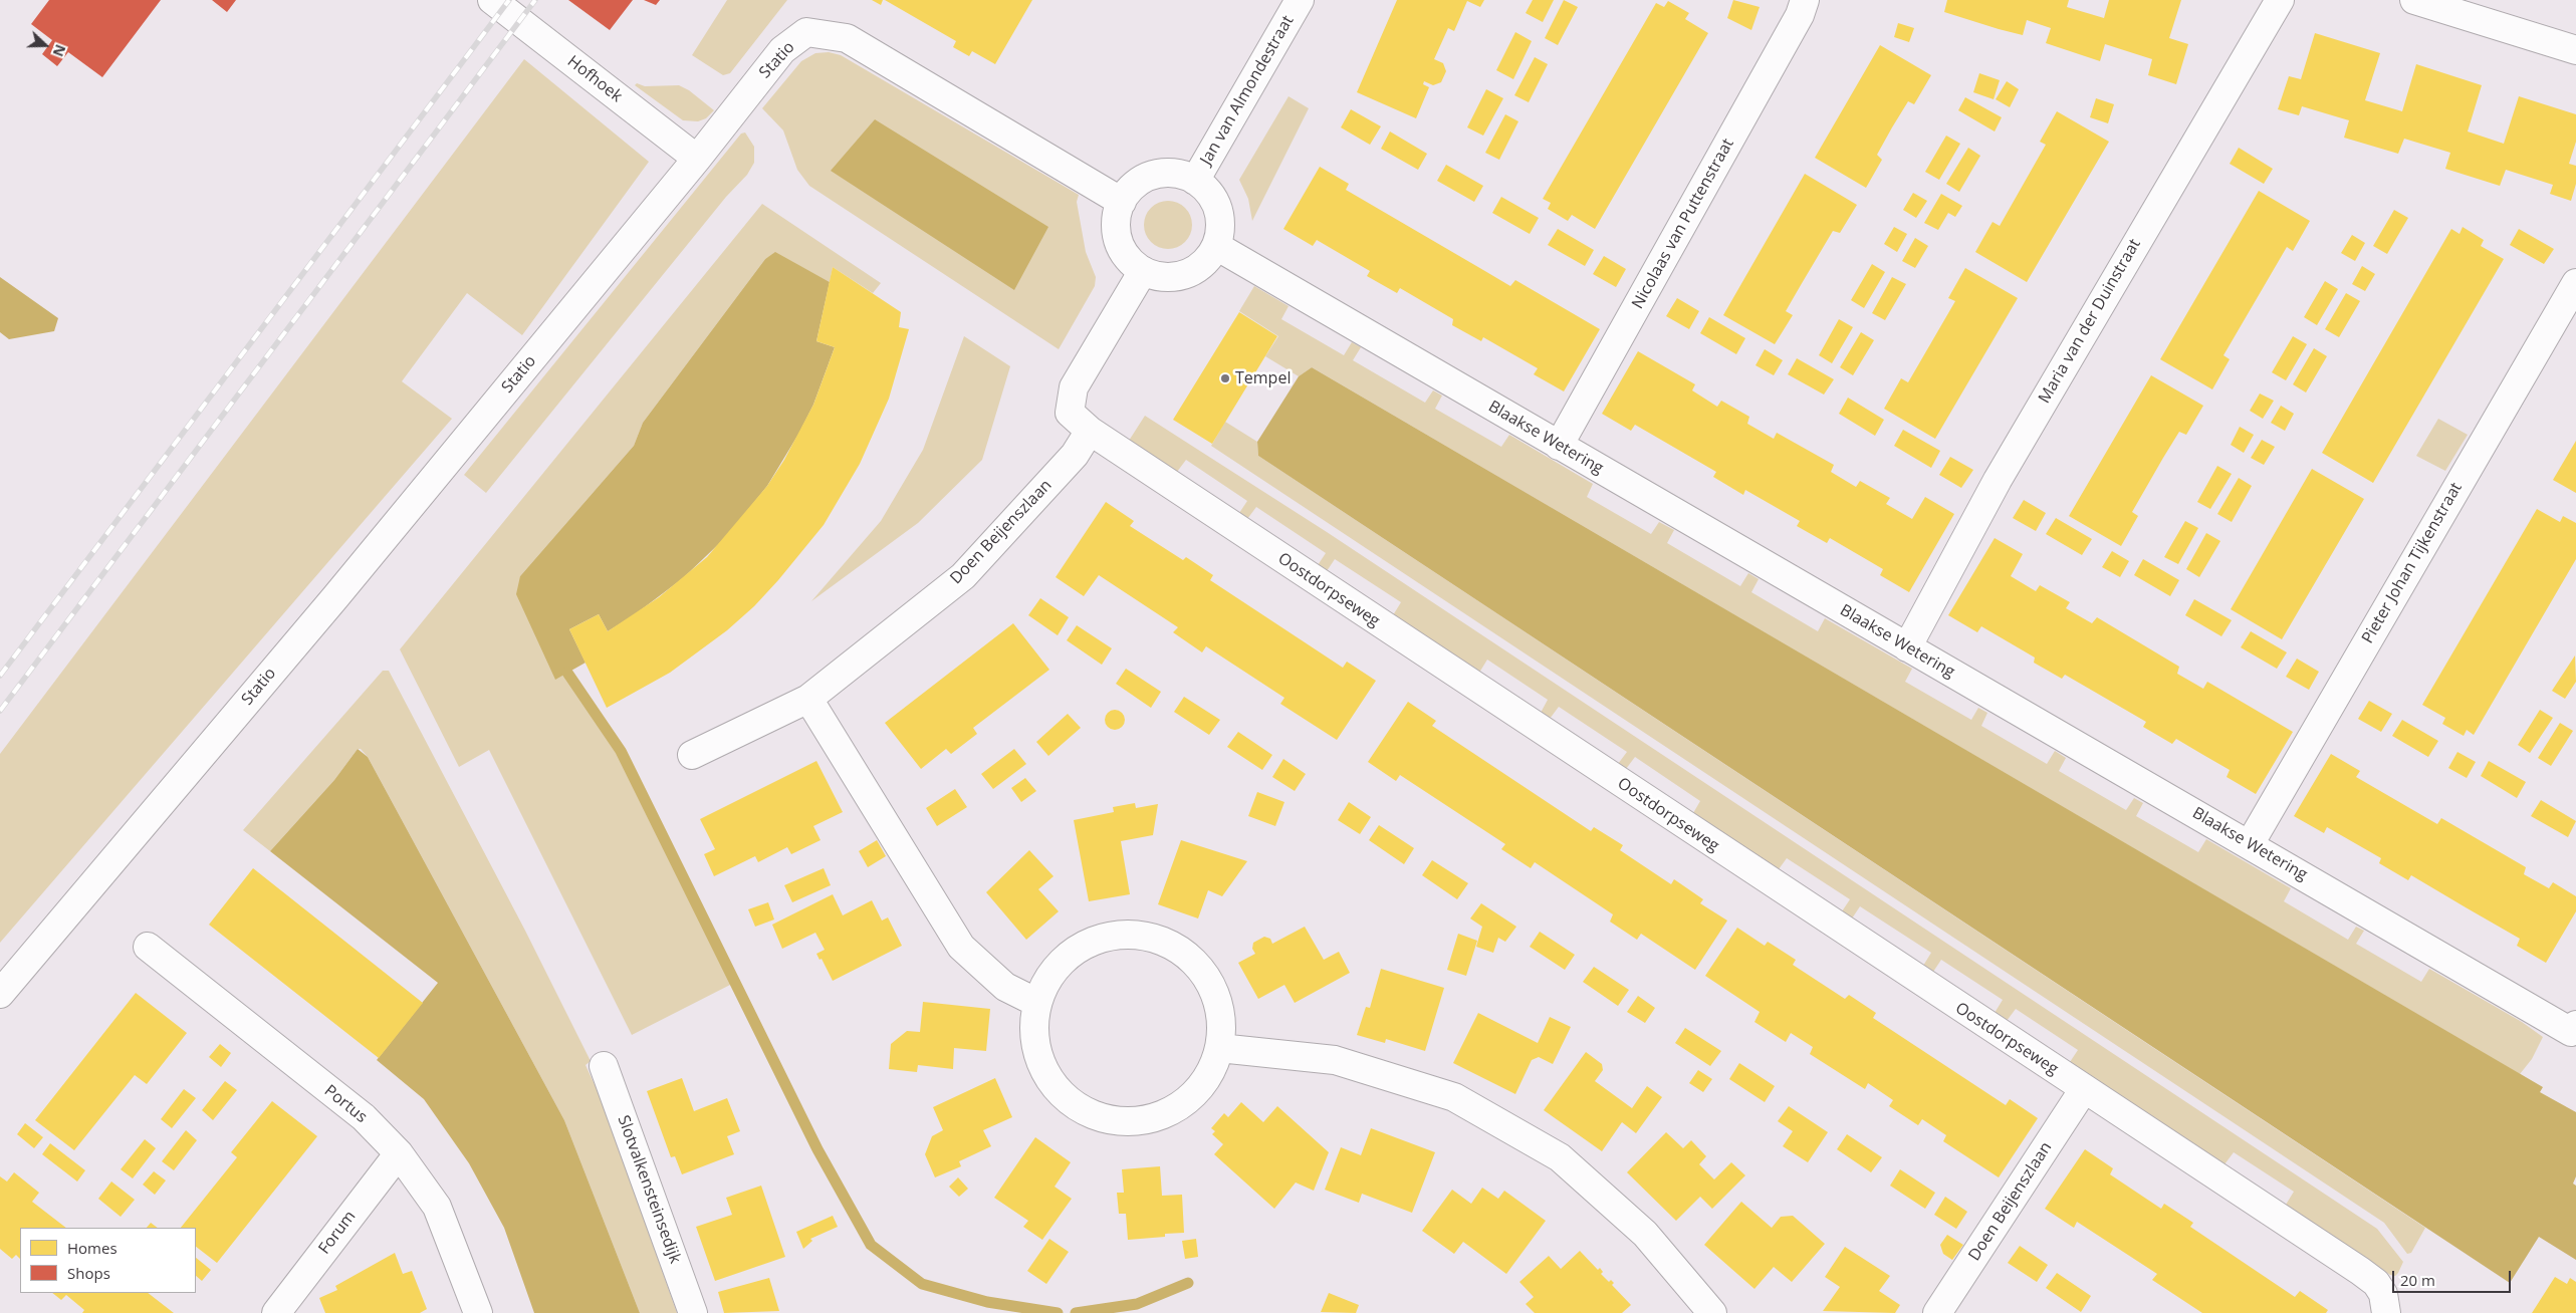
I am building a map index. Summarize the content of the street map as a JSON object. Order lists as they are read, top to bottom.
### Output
{
  "streets": {
    "street": [
      "Statio",
      "Hofhoek",
      "Jan van Almondestraat",
      "Nicolaas van Puttenstraat",
      "Maria van der Duinstraat",
      "Blaakse Wetering",
      "Doen Beijenszlaan",
      "Pieter Johan Tijkenstraat",
      "Oostdorpseweg",
      "Portus",
      "Slotvalkensteinsedijk",
      "Forum"
    ]
  },
  "crossings": [
    ["Statio", "Hofhoek"],
    ["Statio", "Jan van Almondestraat"],
    ["Statio", "Blaakse Wetering"],
    ["Statio", "Oostdorpseweg"],
    ["Jan van Almondestraat", "Blaakse Wetering"],
    ["Jan van Almondestraat", "Oostdorpseweg"],
    ["Nicolaas van Puttenstraat", "Blaakse Wetering"],
    ["Maria van der Duinstraat", "Blaakse Wetering"],
    ["Blaakse Wetering", "Pieter Johan Tijkenstraat"],
    ["Blaakse Wetering", "Oostdorpseweg"],
    ["Doen Beijenszlaan", "Oostdorpseweg"],
    ["Portus", "Forum"]
  ],
  "places": ["Tempel"],
  "legend": ["Homes", "Shops"],
  "scale_bar": "20 m",
  "north": "right"
}
